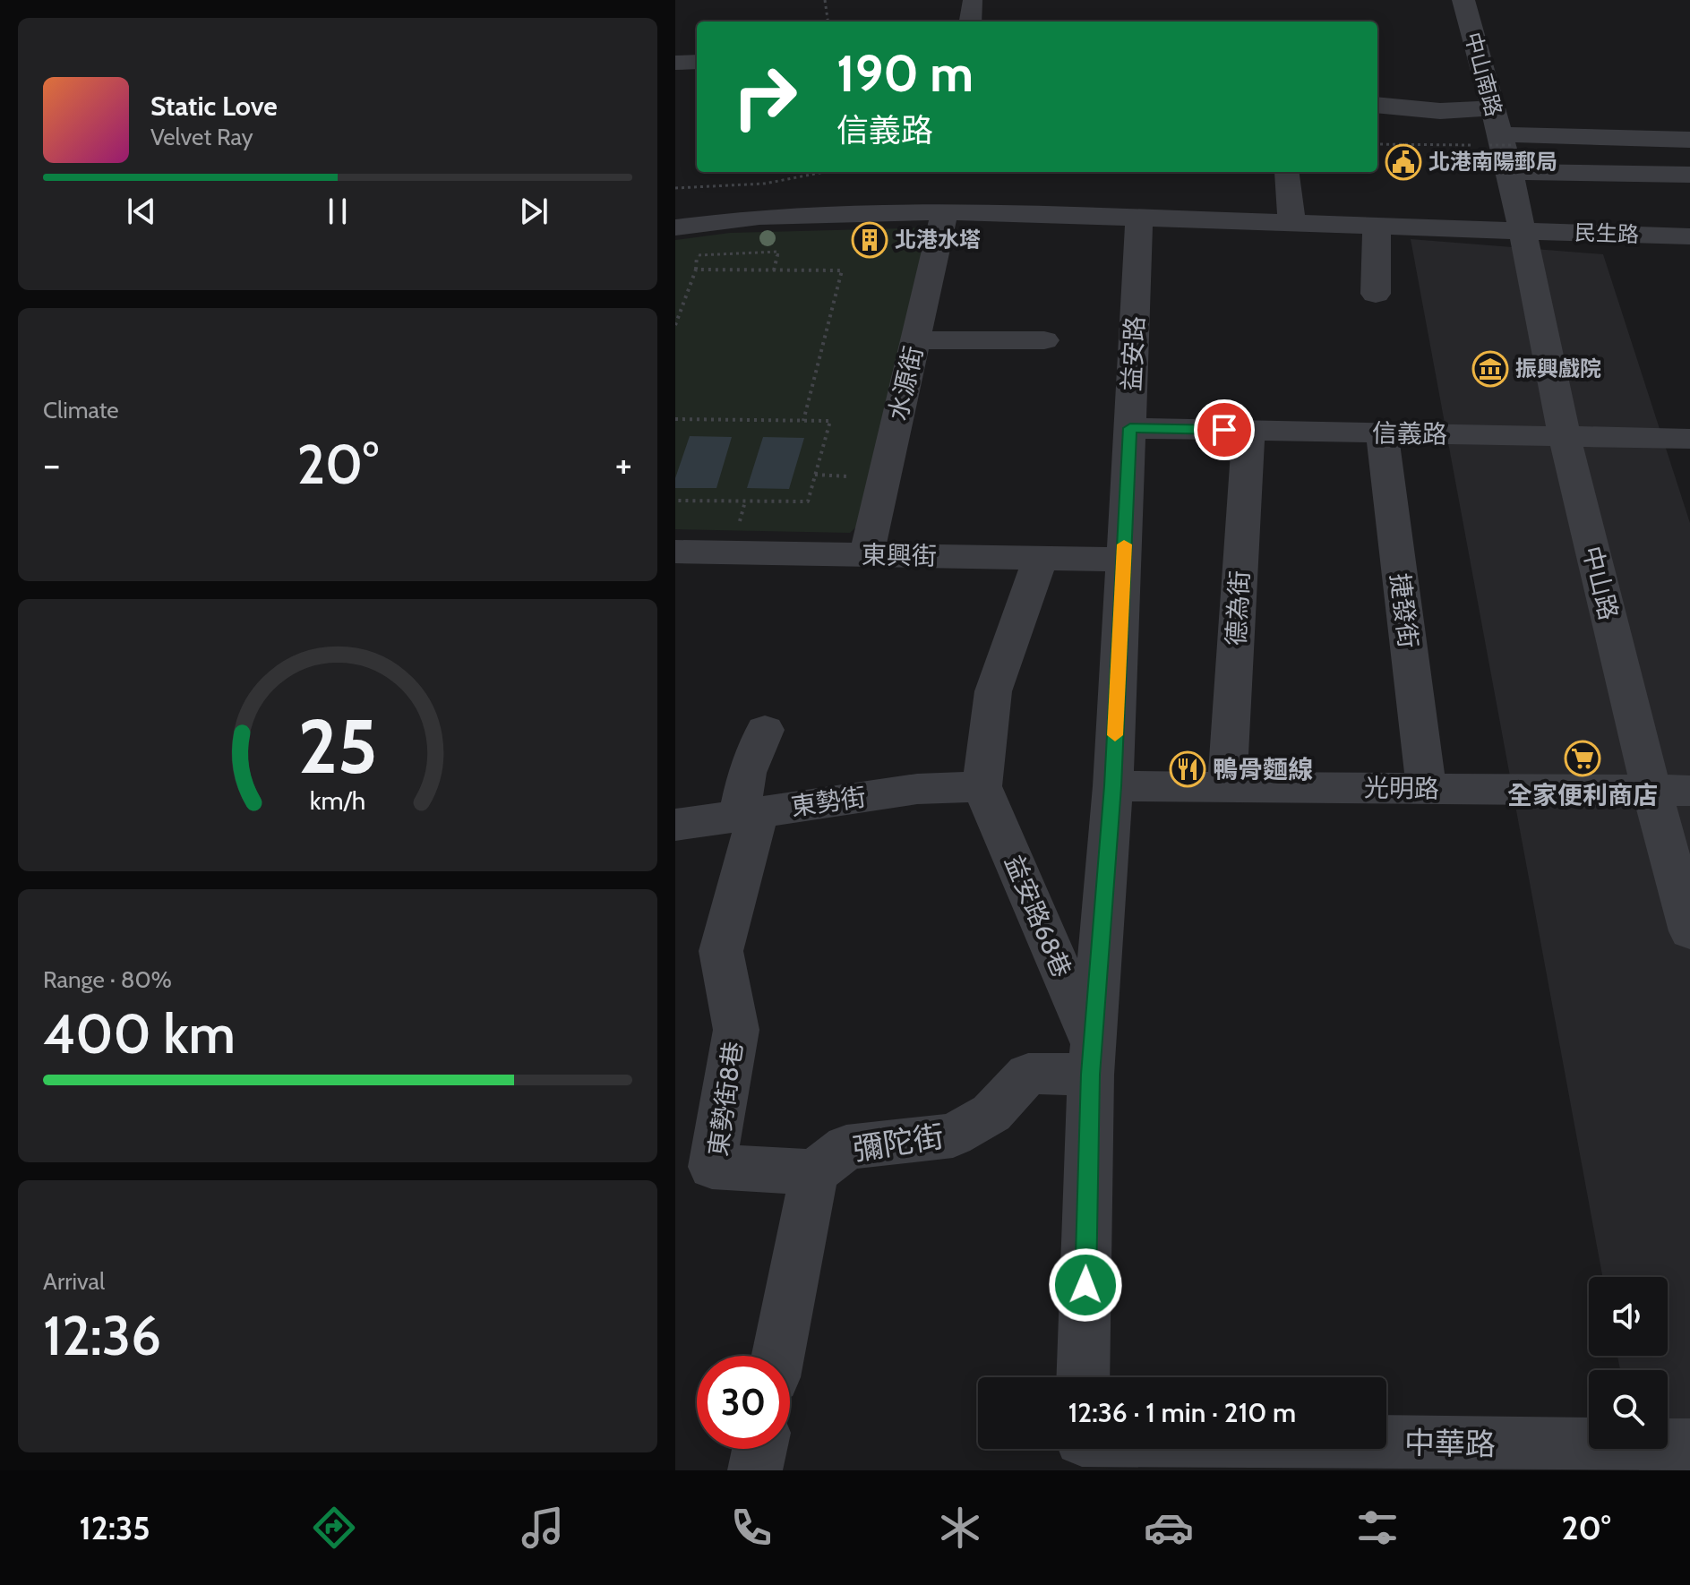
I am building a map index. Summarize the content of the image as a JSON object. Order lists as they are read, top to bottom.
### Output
{
  "streets": {
    "street": [
      "中山南路",
      "民生路",
      "益安路",
      "水源街",
      "信義路",
      "東興街",
      "中山路",
      "德為街",
      "捷發街",
      "光明路",
      "東勢街",
      "益安路68巷",
      "東勢街8巷",
      "彌陀街",
      "中華路"
    ]
  },
  "crossings": [
    ["中山南路", "民生路"],
    ["中山南路", "中山路"],
    ["民生路", "益安路"],
    ["民生路", "水源街"],
    ["民生路", "中山路"],
    ["益安路", "信義路"],
    ["益安路", "東興街"],
    ["益安路", "光明路"],
    ["益安路", "益安路68巷"],
    ["益安路", "彌陀街"],
    ["水源街", "東興街"],
    ["信義路", "中山路"],
    ["信義路", "德為街"],
    ["信義路", "捷發街"],
    ["中山路", "光明路"],
    ["德為街", "光明路"],
    ["捷發街", "光明路"],
    ["東勢街", "益安路68巷"],
    ["東勢街", "東勢街8巷"],
    ["益安路68巷", "彌陀街"],
    ["東勢街8巷", "彌陀街"]
  ],
  "places": {
    "public building": ["北港南陽郵局"],
    "building": ["北港水塔"],
    "museum": ["振興戲院"],
    "supermarket": ["全家便利商店"],
    "restaurant": ["鴨骨麵線"]
  },
  "page": {
    "turn": ["190 m", "信義路"],
    "song": ["Static Love", "Velvet Ray"],
    "tile": [
      "Climate",
      ["Range · 80%", "400 km"],
      ["Arrival", "12:36"]
    ],
    "heat": ["−", "20°", "+"],
    "limit": "30",
    "trip": "12:36 · 1 min · 210 m",
    "tabs": ["12:35", "20°"],
    "gauge": ["25", "km/h"]
  }
}
